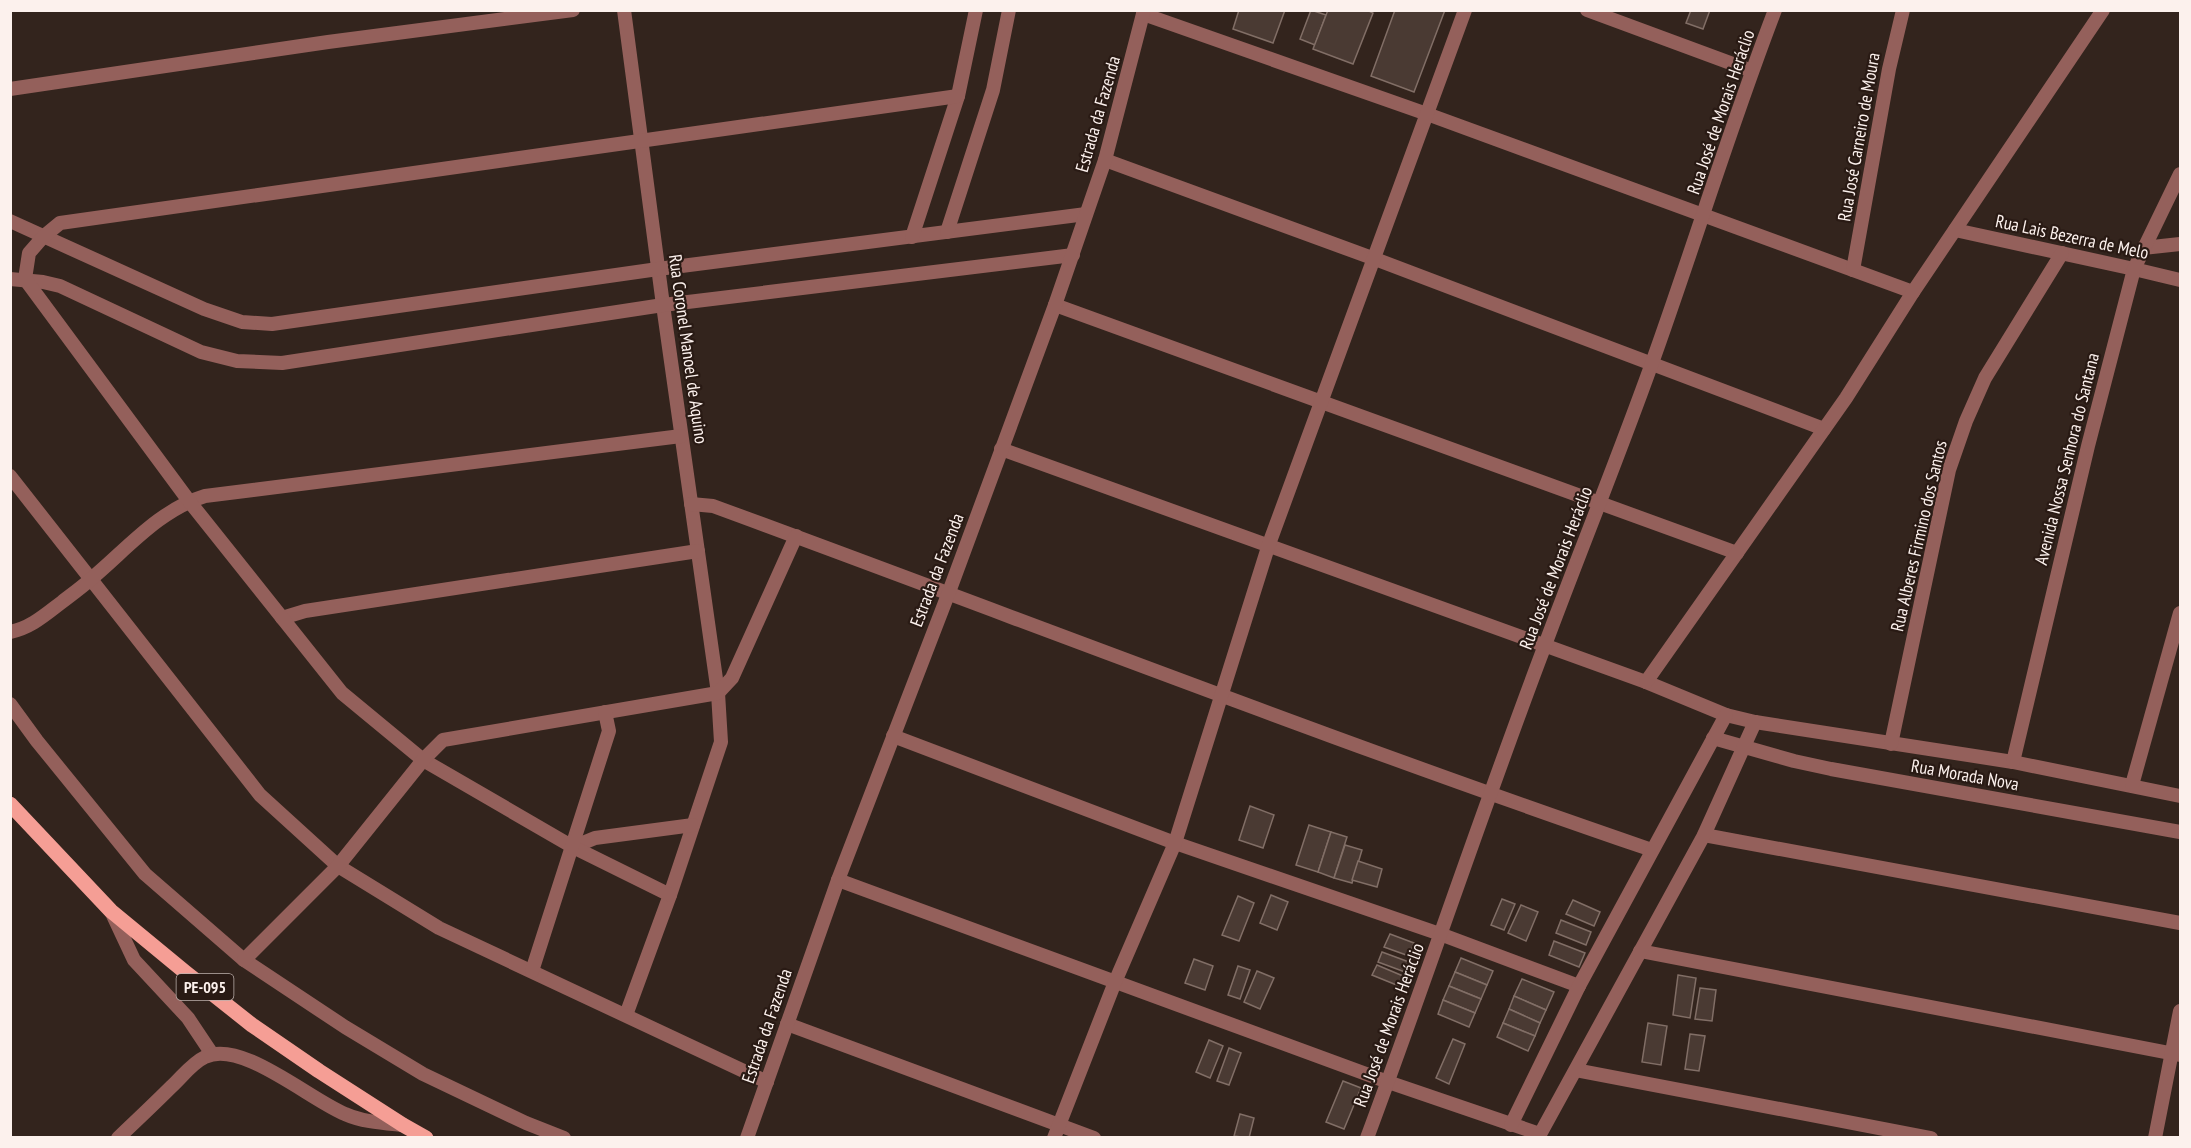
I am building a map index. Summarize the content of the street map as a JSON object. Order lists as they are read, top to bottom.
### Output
{
  "streets": {
    "main road": ["PE-095"],
    "street": [
      "Rua José de Morais Heráclio",
      "Estrada da Fazenda",
      "Rua José Carneiro de Moura",
      "Rua Lais Bezerra de Melo",
      "Rua Coronel Manoel de Aquino",
      "Avenida Nossa Senhora do Santana",
      "Rua Alberes Firmino dos Santos",
      "Rua Morada Nova"
    ]
  },
  "crossings": [
    ["Rua Lais Bezerra de Melo", "Avenida Nossa Senhora do Santana"],
    ["Rua Lais Bezerra de Melo", "Rua Alberes Firmino dos Santos"]
  ]
}
